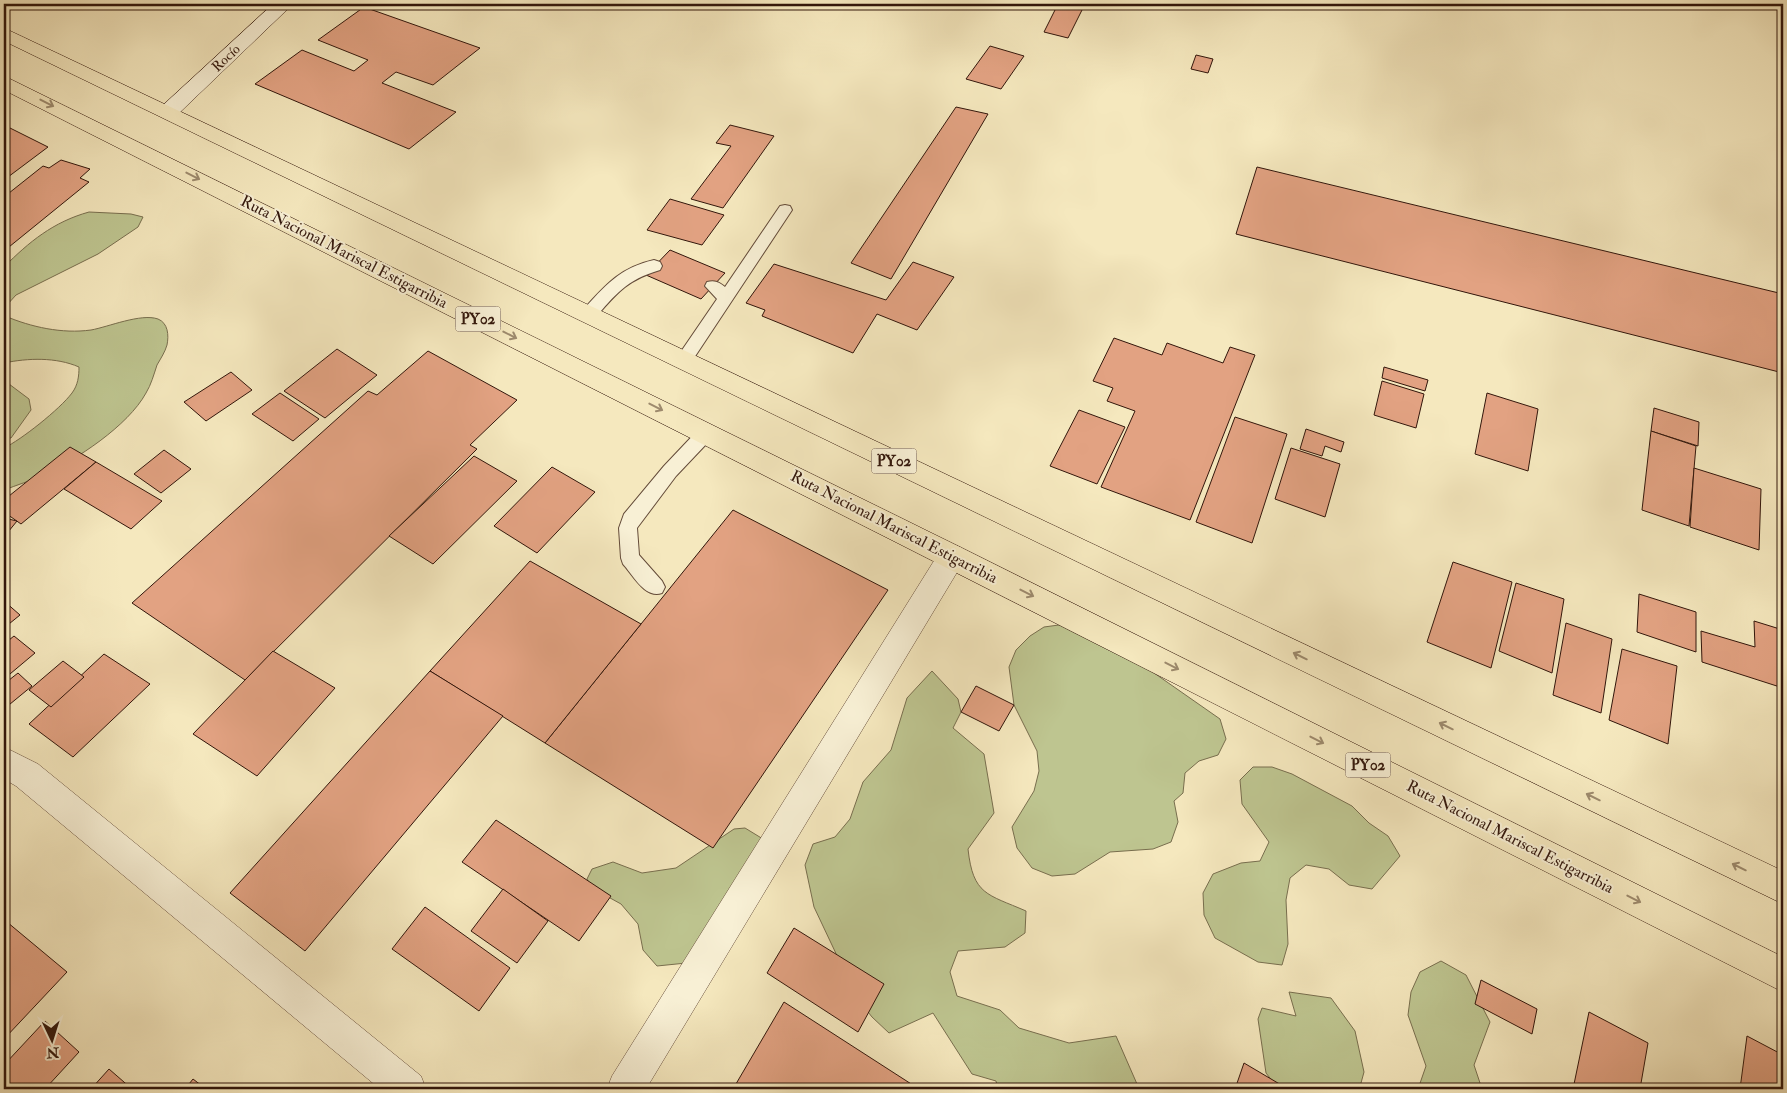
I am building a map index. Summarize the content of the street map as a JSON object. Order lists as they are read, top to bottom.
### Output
{
  "streets": {
    "highway": ["Ruta Nacional Mariscal Estigarribia", "PY02"],
    "street": ["Rocío"]
  },
  "crossings": [
    ["Rocío", "PY02"]
  ],
  "north": "bottom"
}
